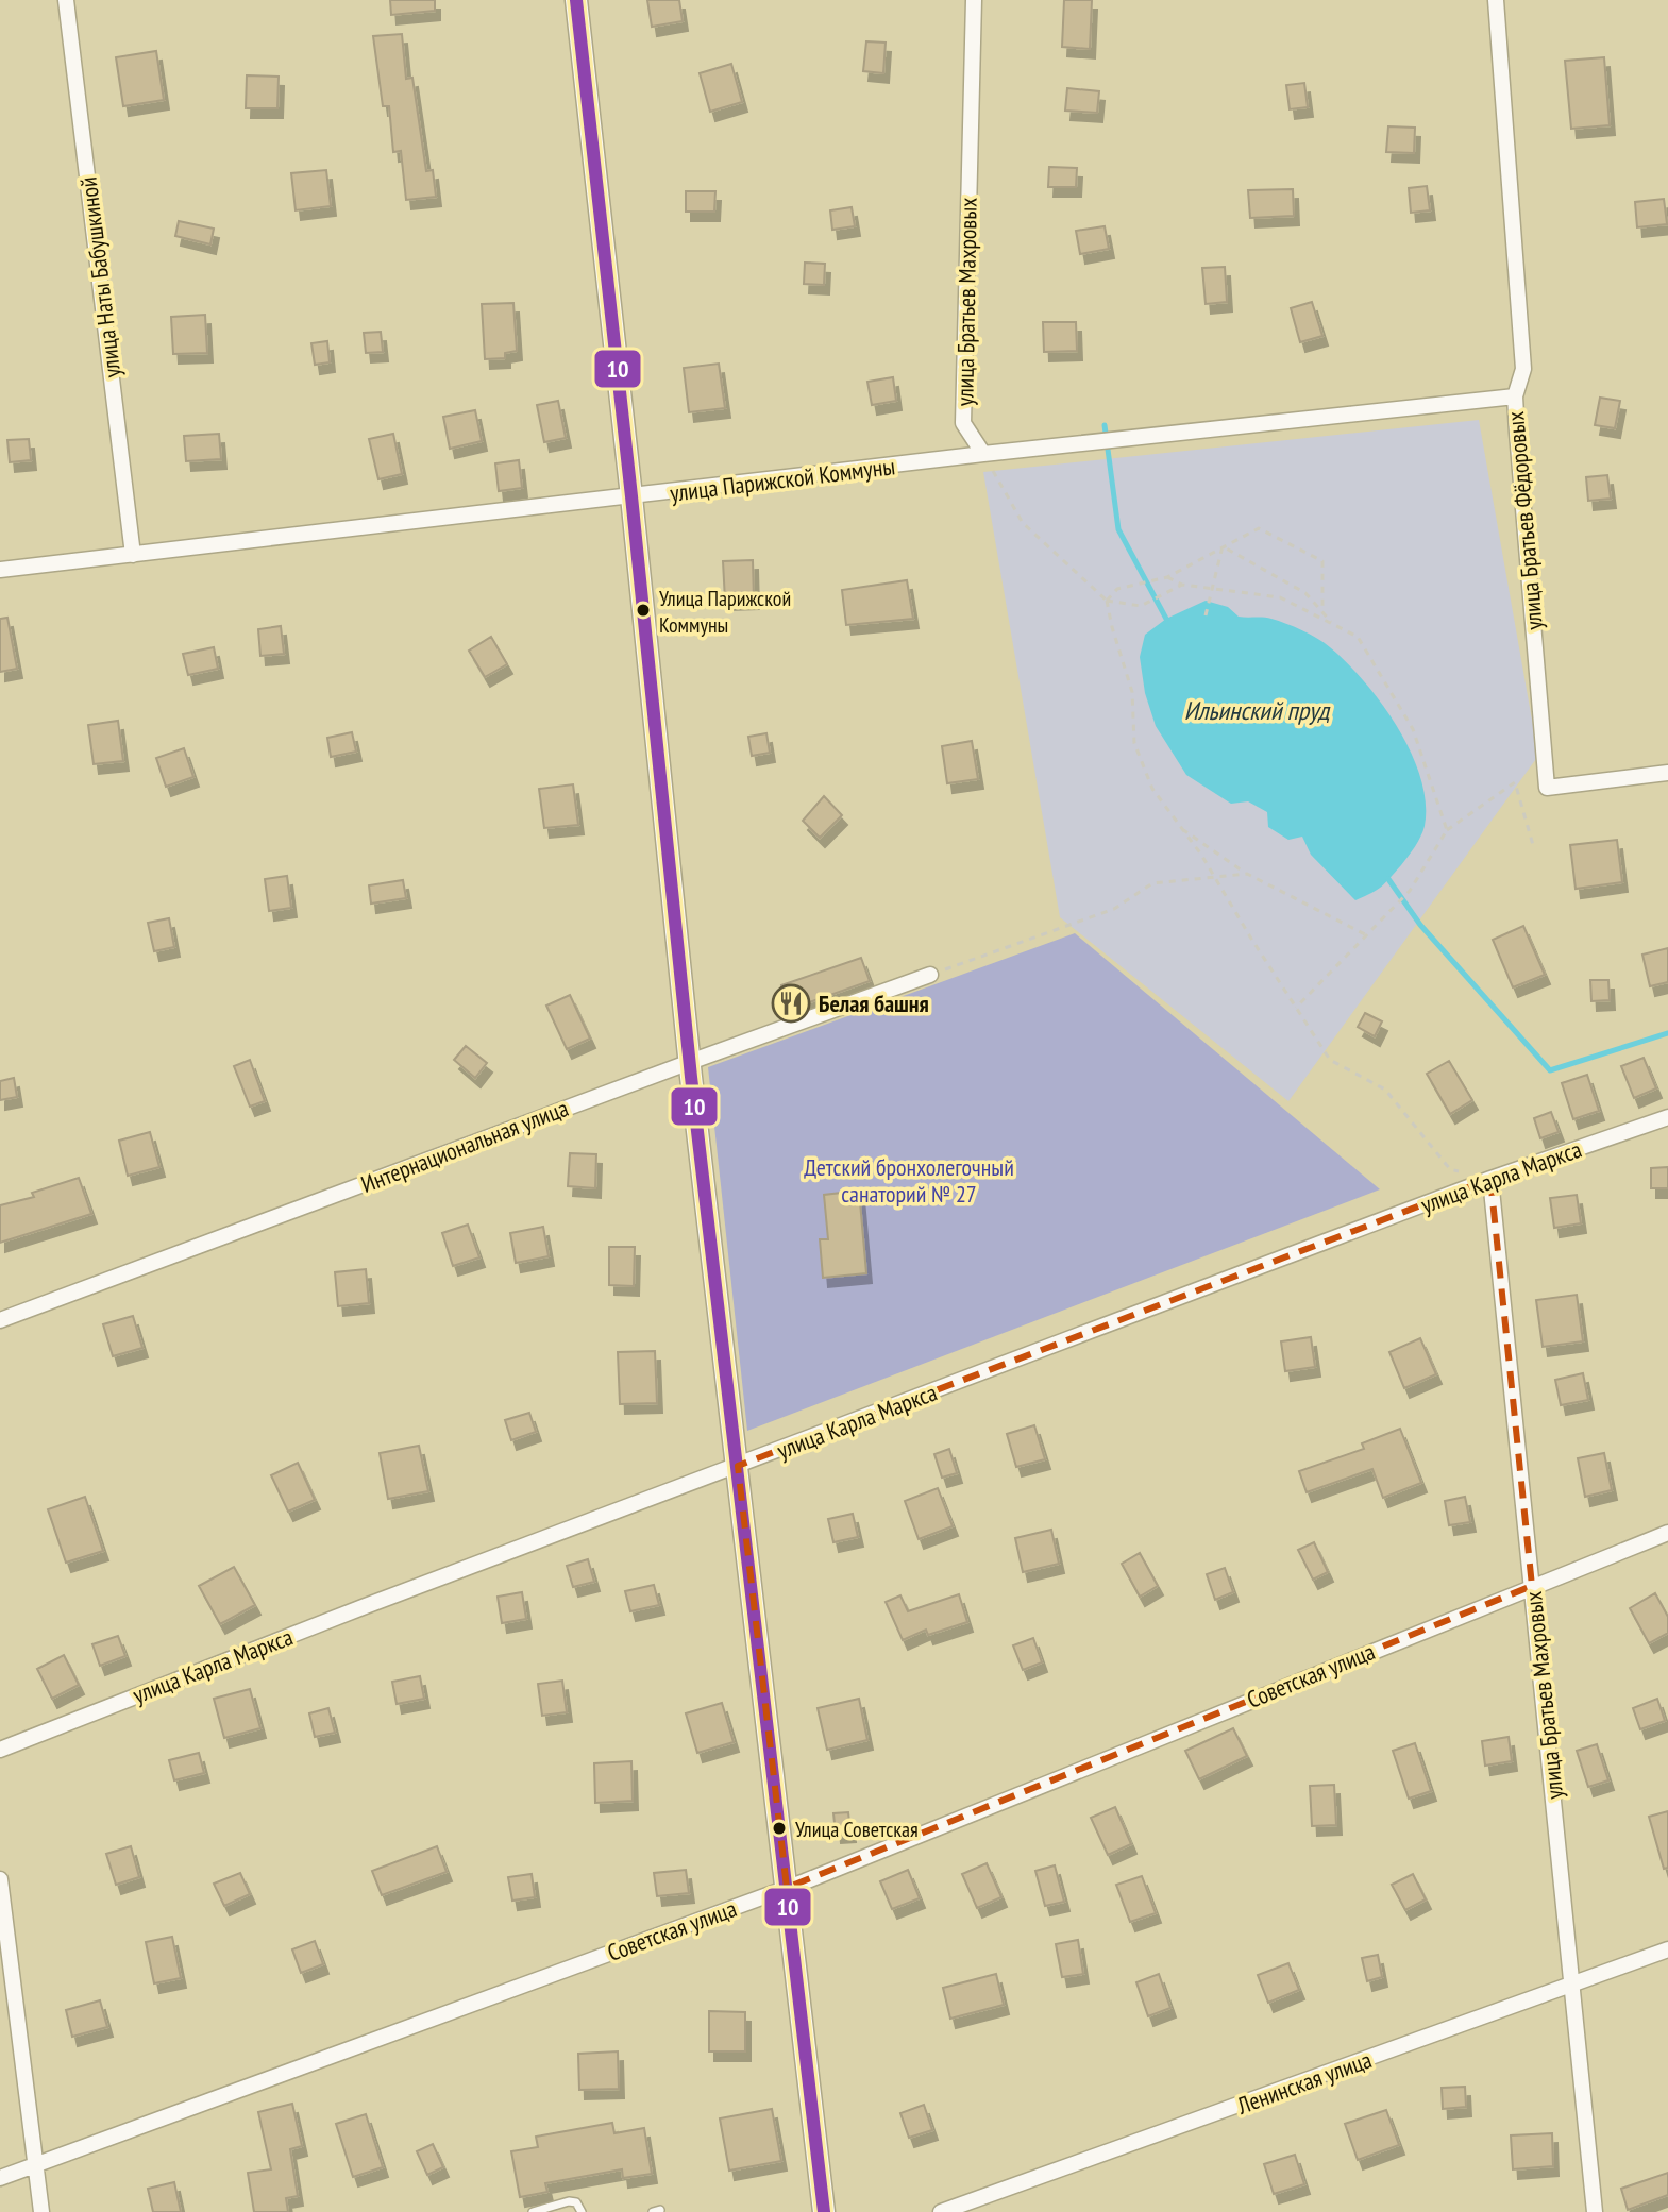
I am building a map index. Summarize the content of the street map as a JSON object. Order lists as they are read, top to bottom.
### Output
{
  "streets": {
    "street": [
      "улица Наты Бабушкиной",
      "улица Братьев Махровых",
      "улица Парижской Коммуны",
      "улица Братьев Фёдоровых",
      "Интернациональная улица",
      "улица Карла Маркса",
      "Советская улица",
      "Ленинская улица"
    ]
  },
  "crossings": [
    ["улица Наты Бабушкиной", "улица Парижской Коммуны"],
    ["улица Братьев Махровых", "улица Парижской Коммуны"],
    ["улица Братьев Махровых", "улица Карла Маркса"],
    ["улица Братьев Махровых", "Советская улица"],
    ["улица Братьев Махровых", "Ленинская улица"],
    ["улица Парижской Коммуны", "улица Братьев Фёдоровых"]
  ],
  "water": ["Ильинский пруд"],
  "parks": ["Детский бронхолегочный санаторий № 27"],
  "places": {
    "other": ["Улица Парижской Коммуны", "Улица Советская"],
    "restaurant": ["Белая башня"]
  },
  "lines": ["transit line 10"]
}
